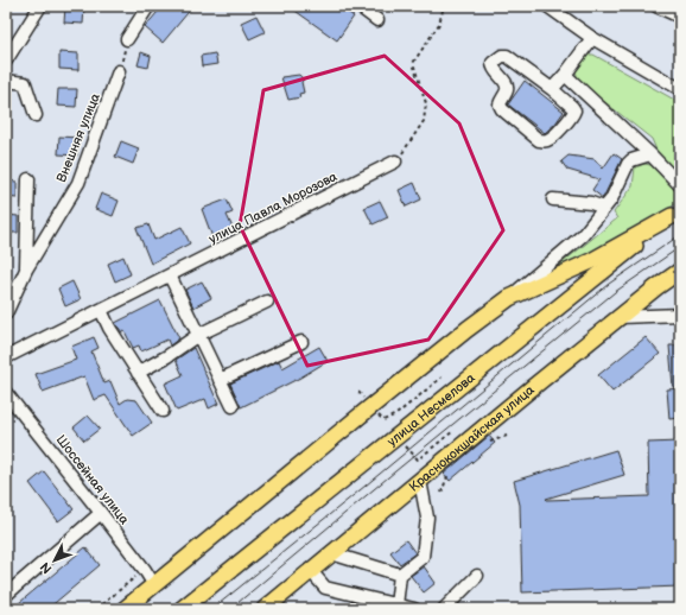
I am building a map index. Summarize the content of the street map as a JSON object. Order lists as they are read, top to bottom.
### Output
{
  "streets": {
    "main road": ["улица Несмелова", "Краснококшайская улица"],
    "street": ["Внешняя улица", "улица Павла Морозова", "Шоссейная улица"]
  },
  "north": "bottom left"
}
